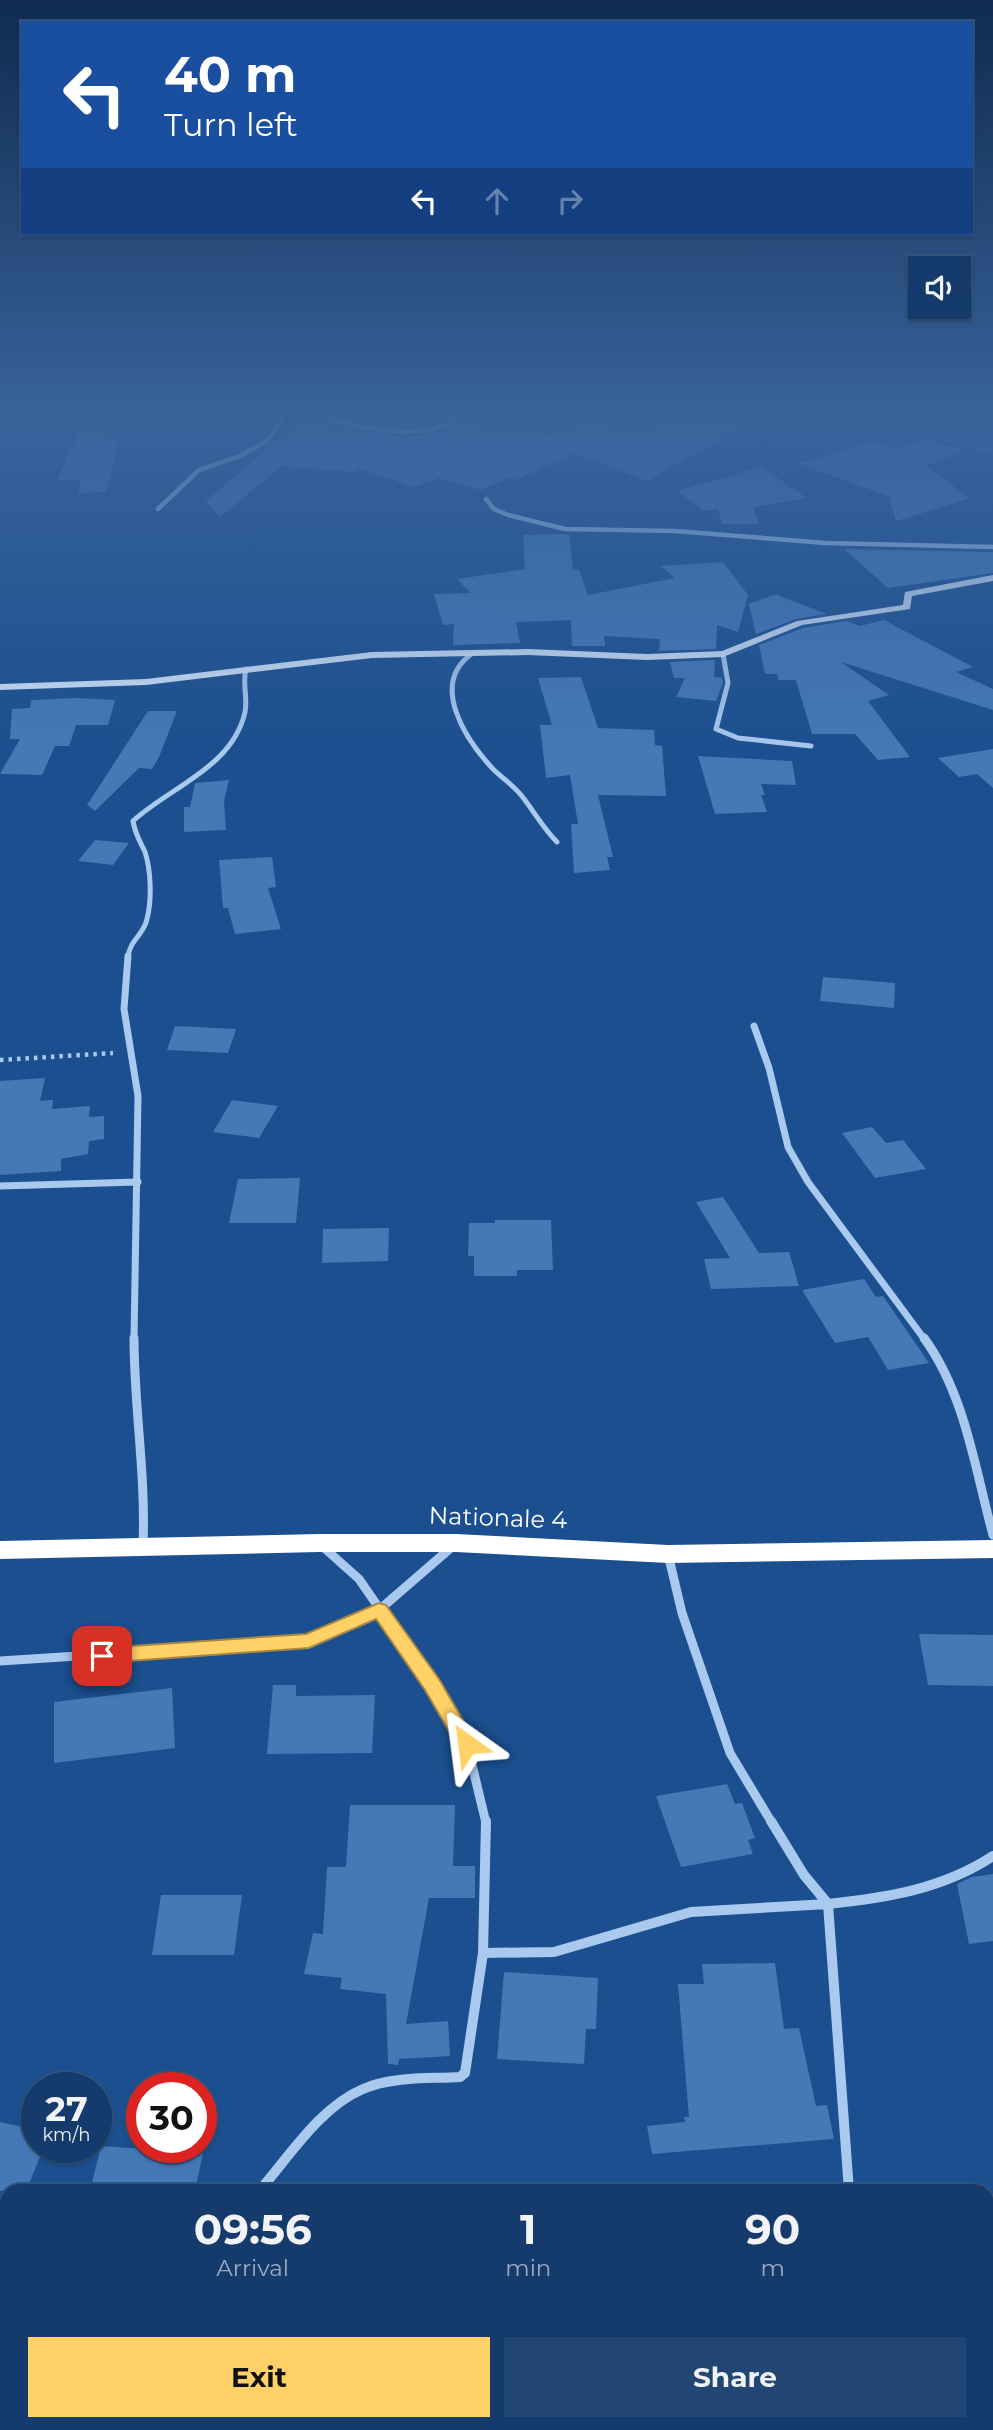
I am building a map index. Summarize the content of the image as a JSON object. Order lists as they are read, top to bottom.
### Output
{
  "streets": {
    "highway": ["Nationale 4"]
  },
  "page": {
    "turn": ["40 m", "Turn left"],
    "speed": "27 km/h",
    "limit": "30",
    "eta": [
      "09:56",
      "Arrival",
      "1",
      "min",
      "90",
      "m"
    ],
    "buttons": ["Exit", "Share"]
  }
}
